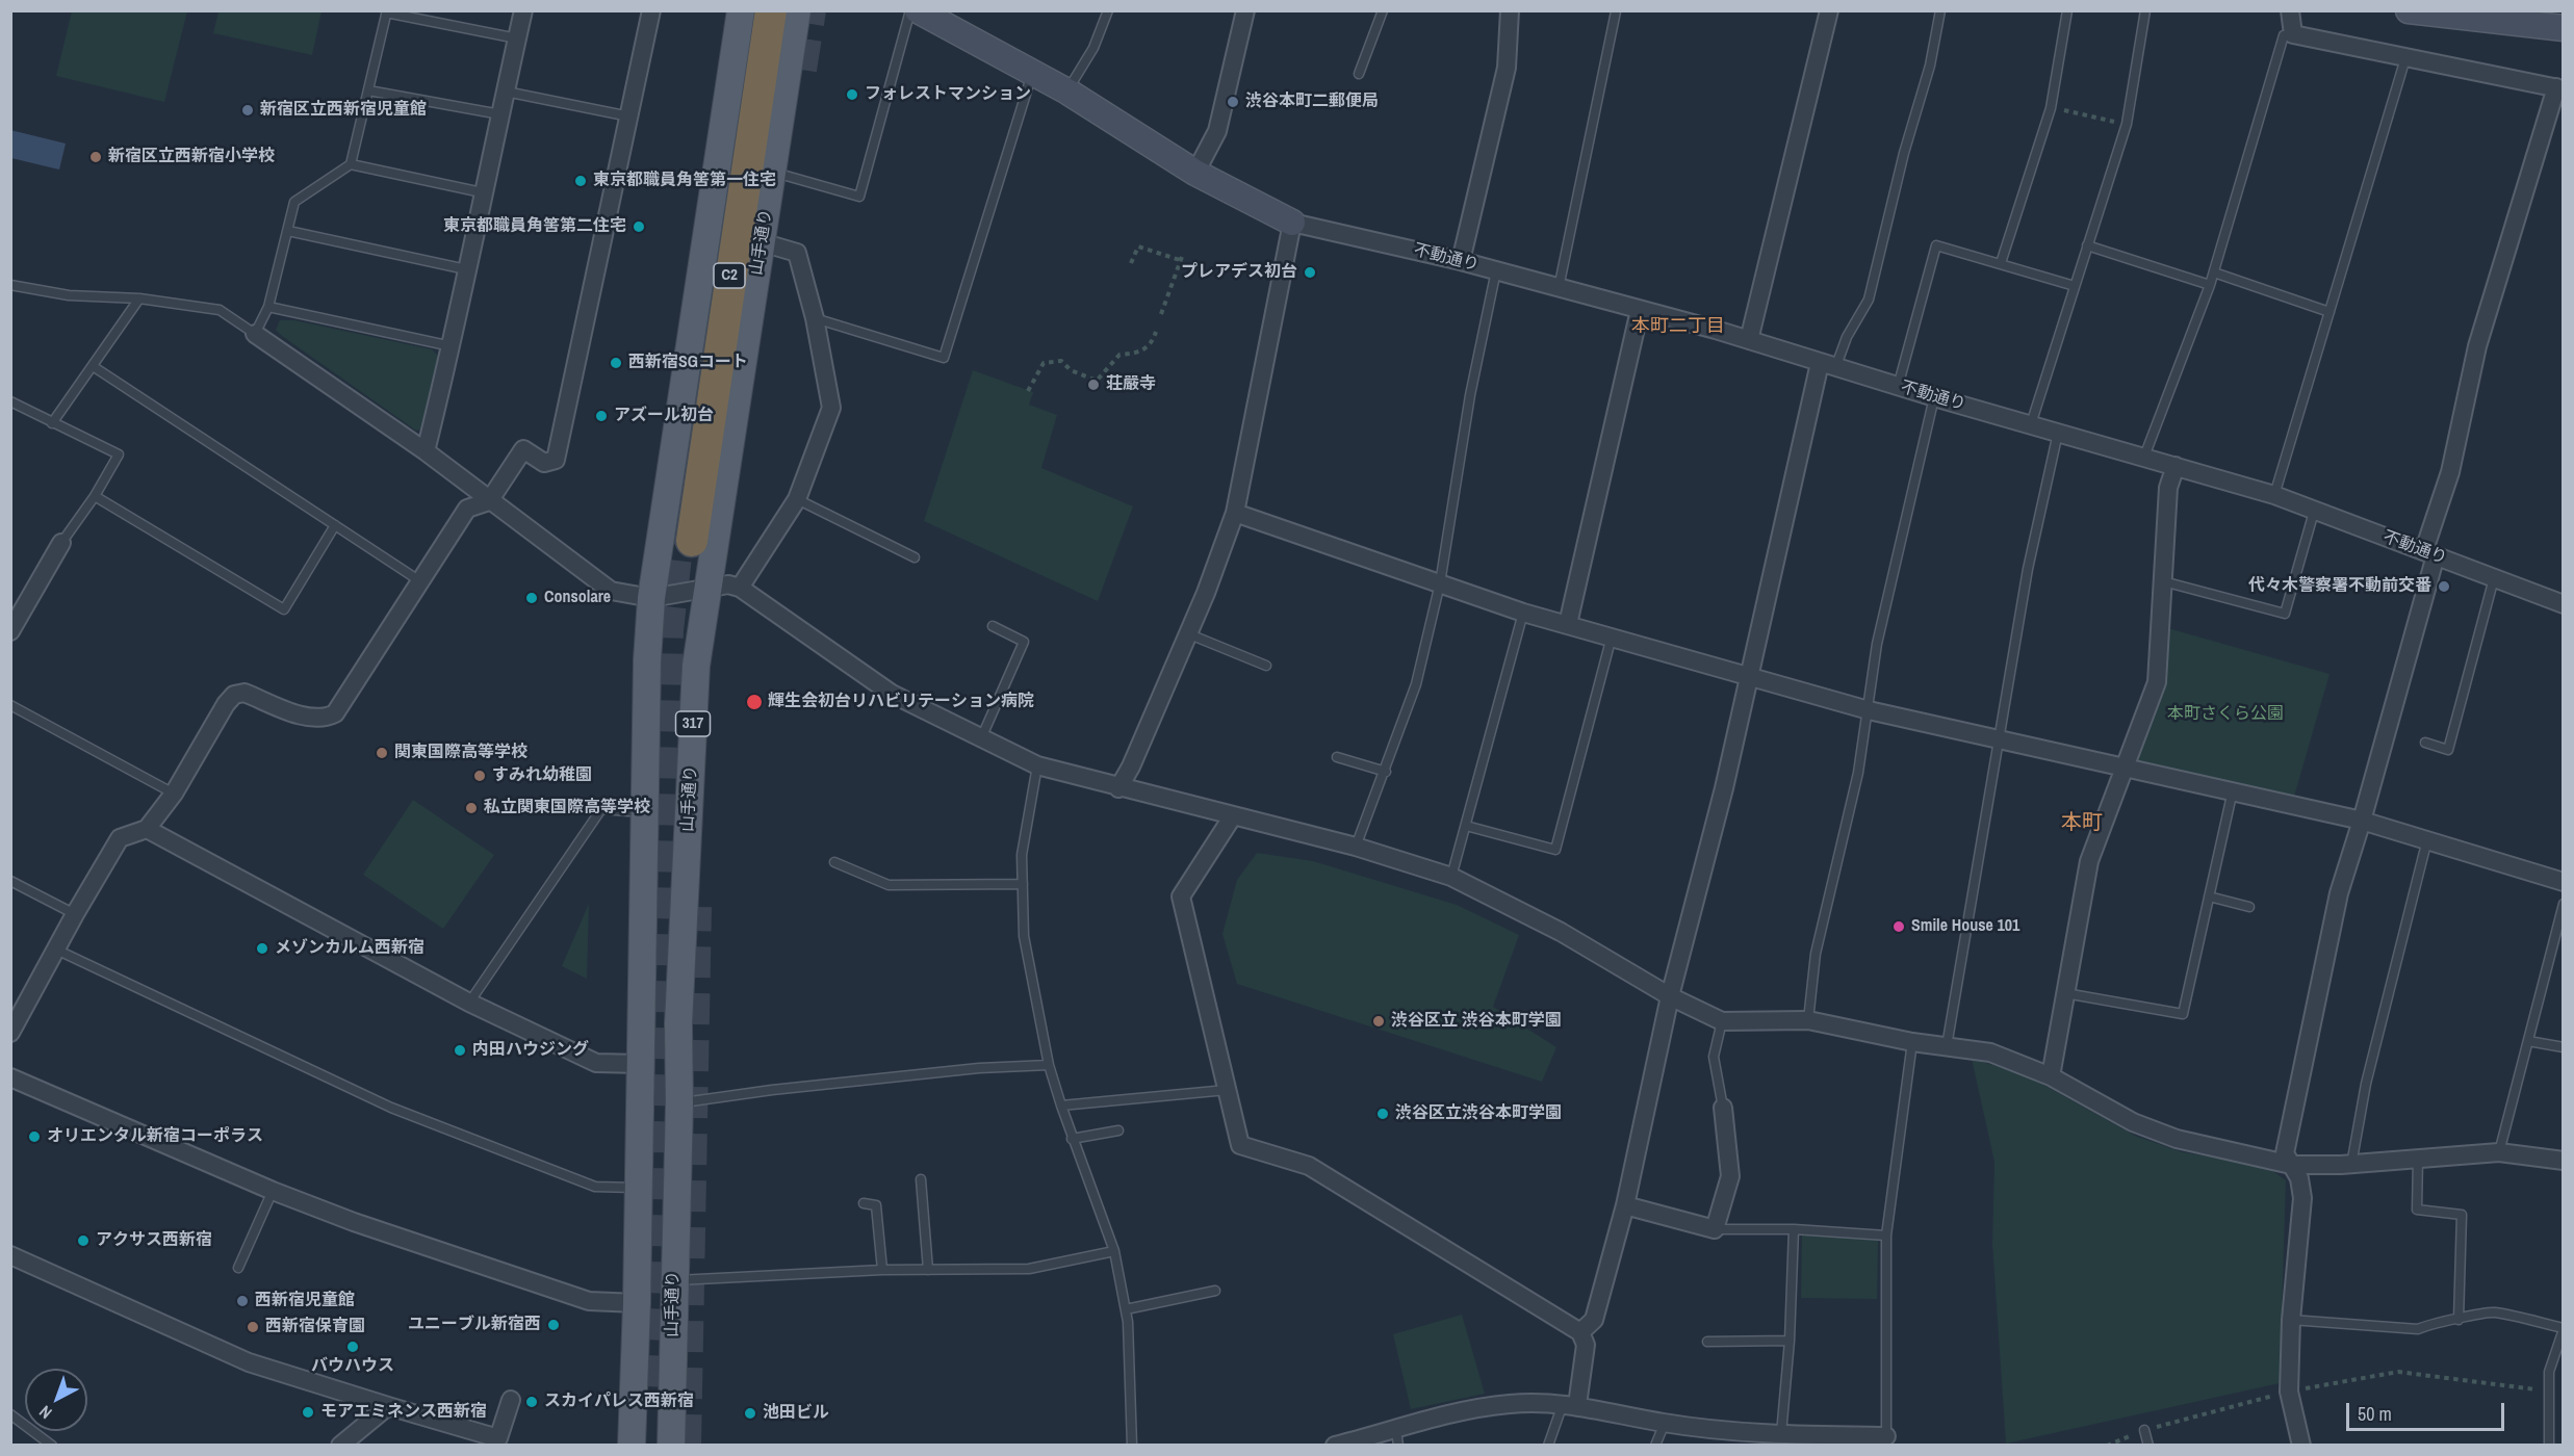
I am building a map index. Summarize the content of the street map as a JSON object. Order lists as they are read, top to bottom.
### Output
{
  "streets": {
    "highway": ["C2"],
    "main road": ["山手通り", "317"],
    "street": ["不動通り"]
  },
  "districts": ["本町二丁目", "本町"],
  "parks": ["本町さくら公園"],
  "places": [
    "フォレストマンション",
    "渋谷本町二郵便局",
    "新宿区立西新宿児童館",
    "新宿区立西新宿小学校",
    "東京都職員角筈第一住宅",
    "東京都職員角筈第二住宅",
    "プレアデス初台",
    "西新宿SGコート",
    "荘嚴寺",
    "アズール初台",
    "代々木警察署不動前交番",
    "Consolare",
    "輝生会初台リハビリテーション病院",
    "関東国際高等学校",
    "すみれ幼稚園",
    "私立関東国際高等学校",
    "Smile House 101",
    "メゾンカルム西新宿",
    "渋谷区立 渋谷本町学園",
    "内田ハウジング",
    "渋谷区立渋谷本町学園",
    "オリエンタル新宿コーポラス",
    "アクサス西新宿",
    "西新宿児童館",
    "ユニーブル新宿西",
    "西新宿保育園",
    "バウハウス",
    "スカイパレス西新宿",
    "モアエミネンス西新宿",
    "池田ビル"
  ],
  "scale_bar": "50 m",
  "north": "bottom left"
}
